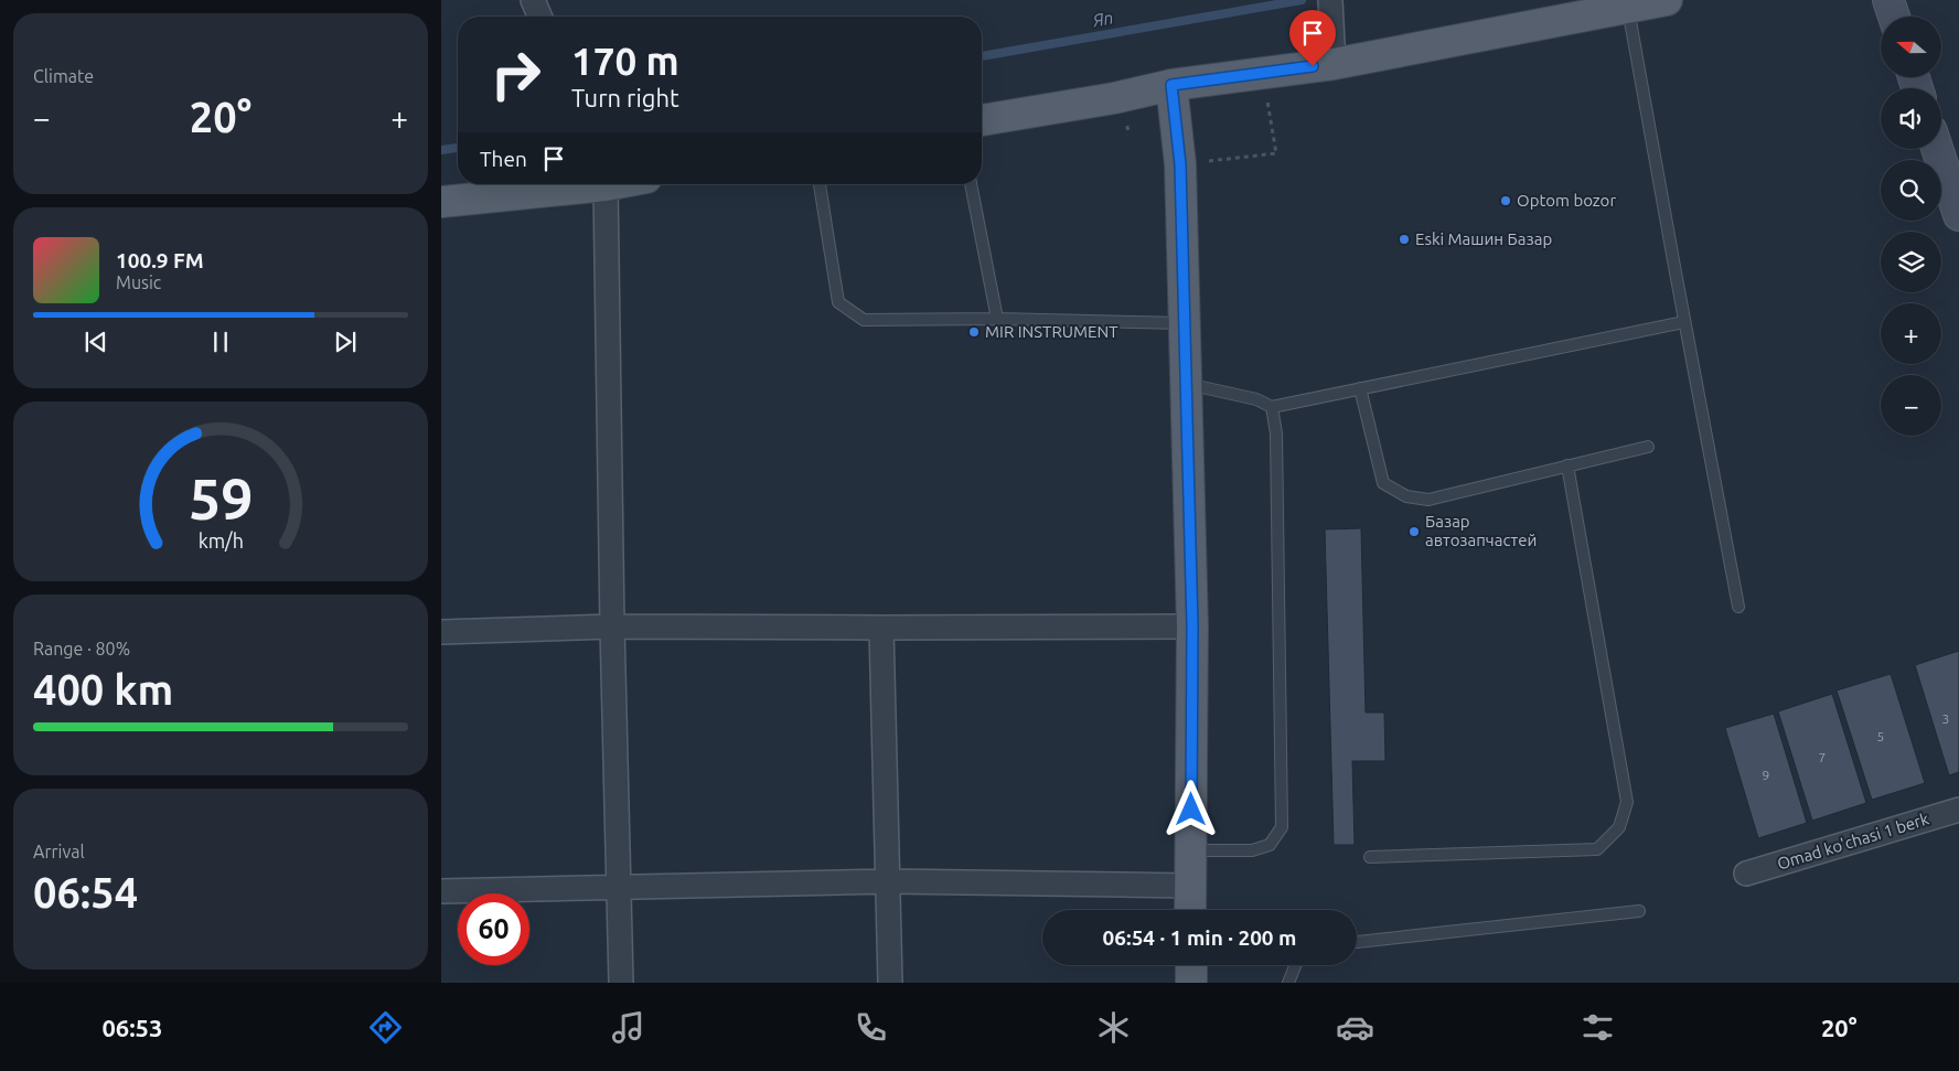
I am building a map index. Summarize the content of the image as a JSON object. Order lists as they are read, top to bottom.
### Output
{
  "streets": {
    "street": ["Omad ko'chasi 1 berk"]
  },
  "water": ["Яп"],
  "places": [
    "Optom bozor",
    "Eski Машин Базар",
    "MIR INSTRUMENT",
    "Базар автозапчастей"
  ],
  "house_numbers": [
    "3",
    "5",
    "7",
    "9"
  ],
  "north": "left",
  "page": {
    "tile": [
      "Climate",
      ["Range · 80%", "400 km"],
      ["Arrival", "06:54"]
    ],
    "map_buttons": ["+", "−"],
    "turn": ["170 m", "Turn right"],
    "heat": ["−", "20°", "+"],
    "then": "Then",
    "song": ["100.9 FM", "Music"],
    "limit": "60",
    "trip": "06:54 · 1 min · 200 m",
    "tabs": ["06:53", "20°"],
    "gauge": ["59", "km/h"]
  }
}
